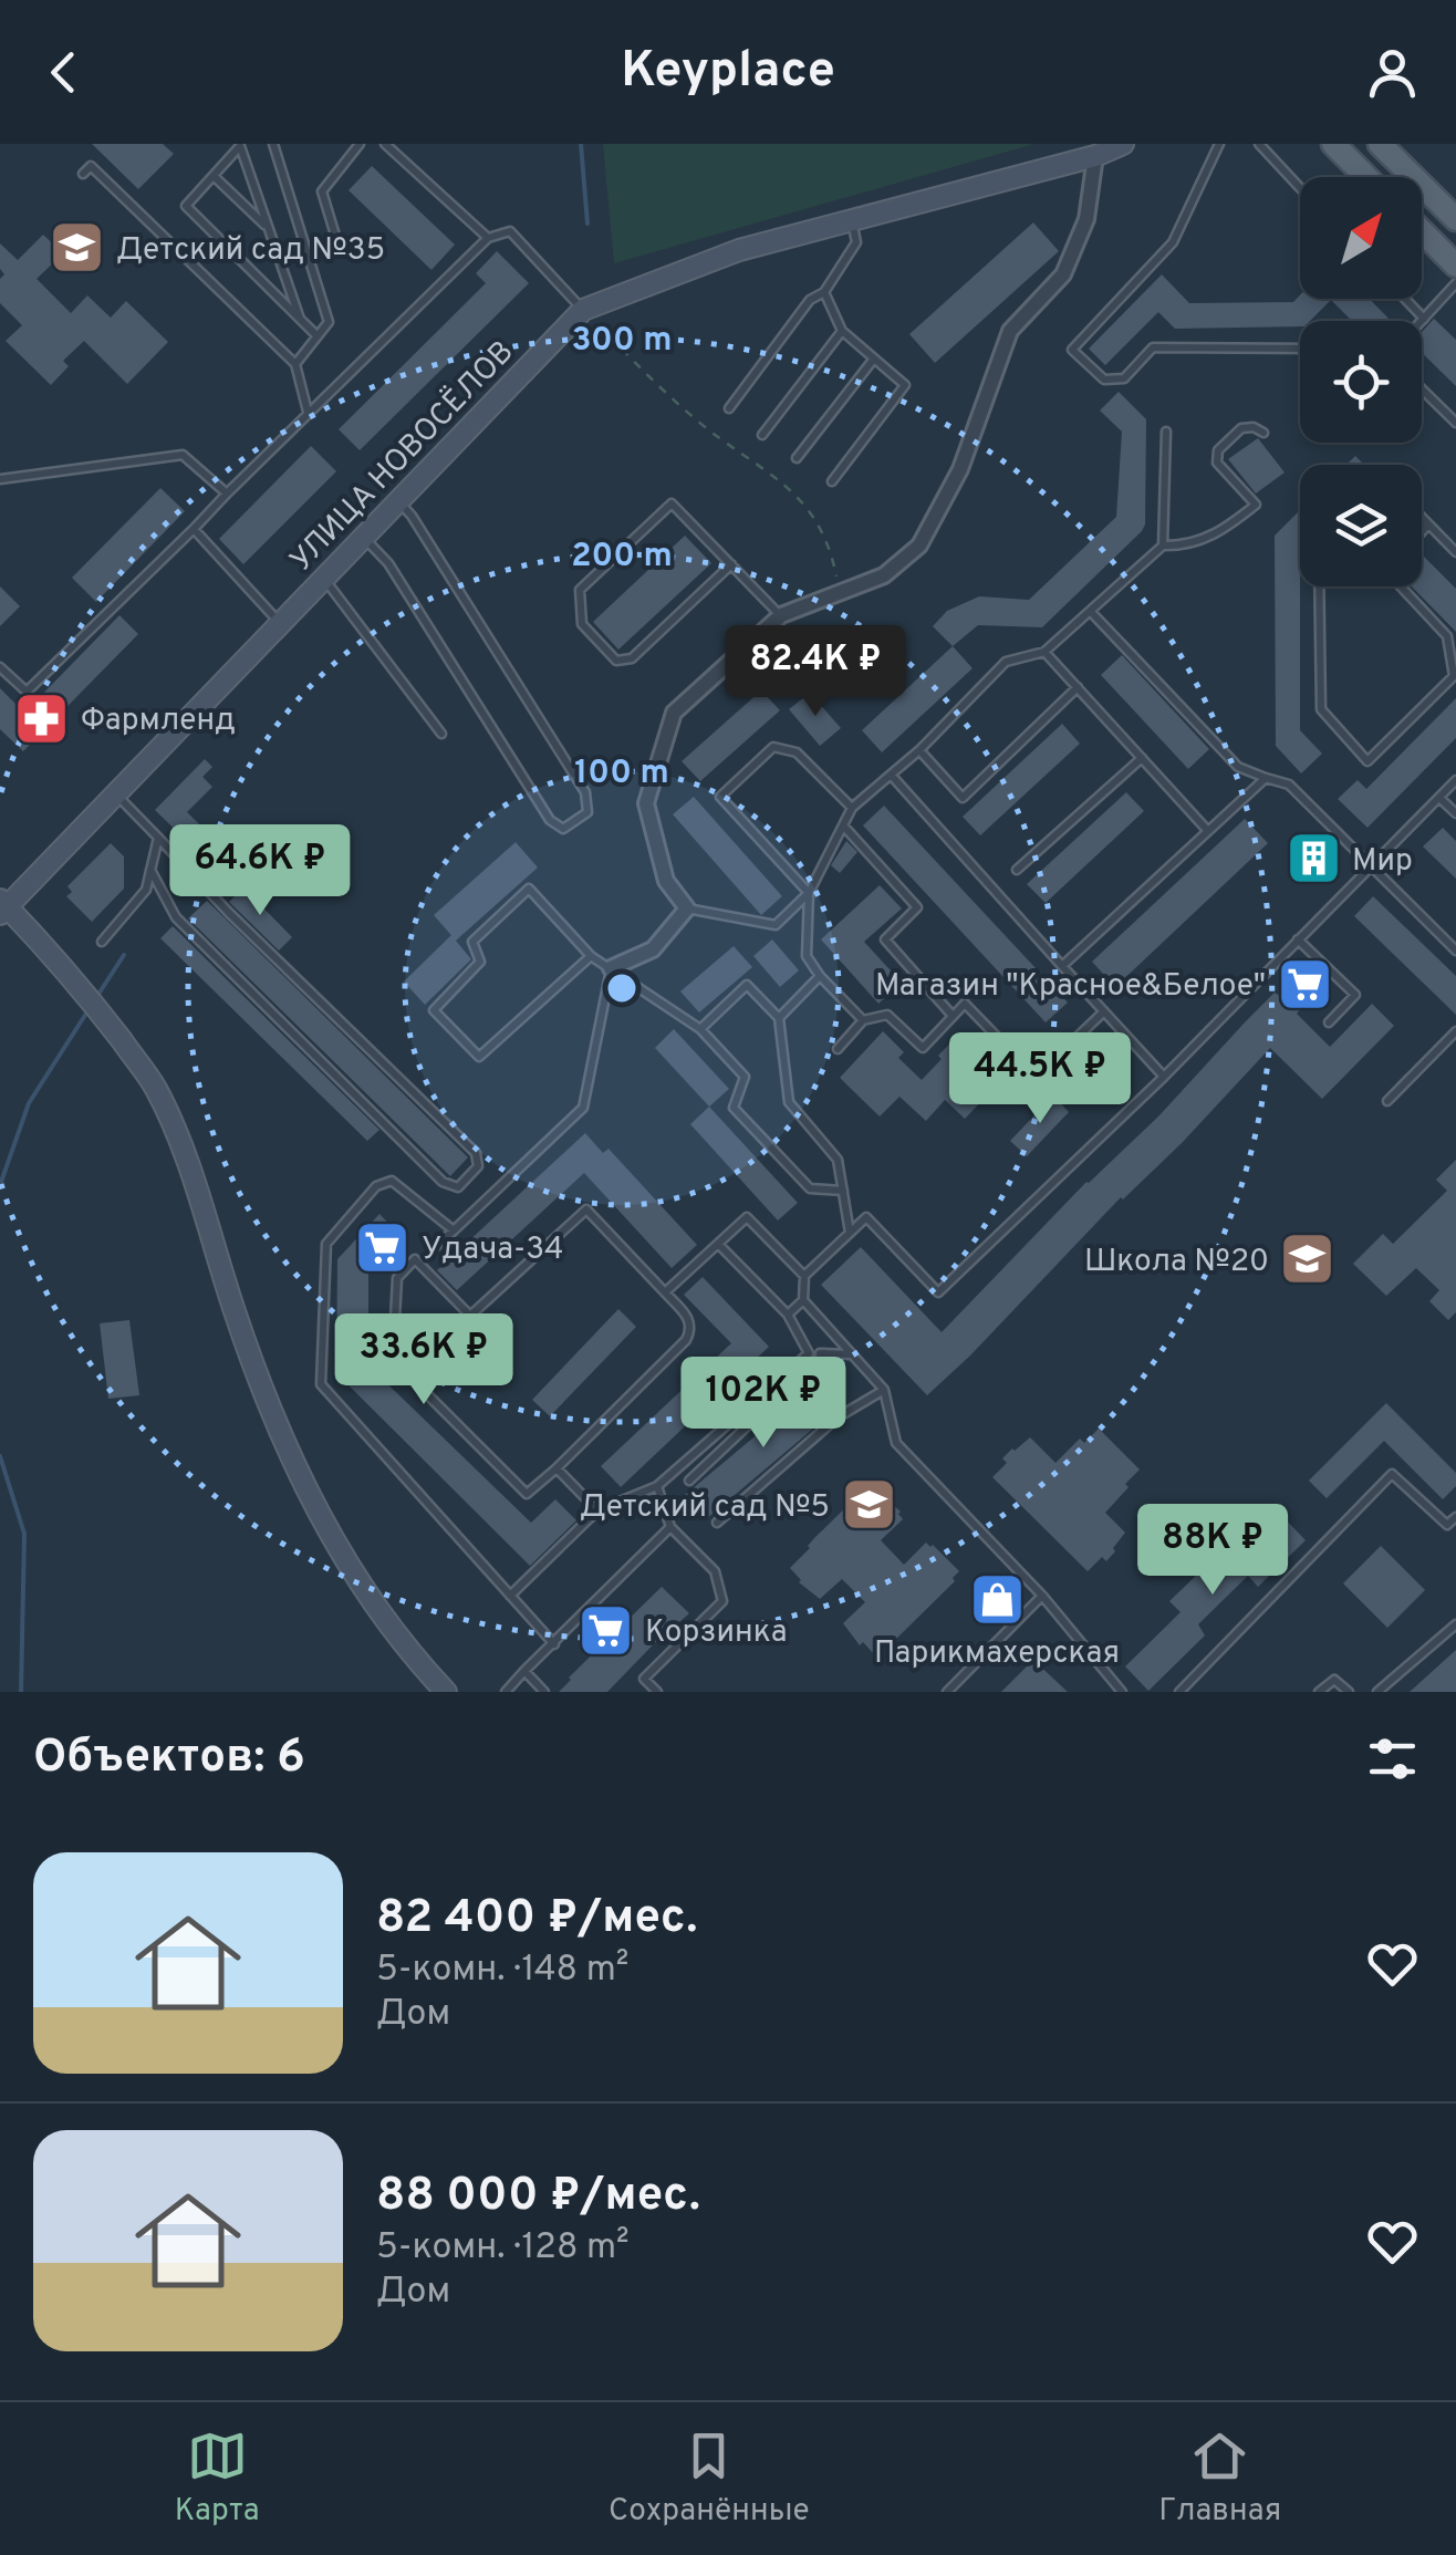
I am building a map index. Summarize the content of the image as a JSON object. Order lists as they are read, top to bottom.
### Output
{
  "streets": {
    "street": ["УЛИЦА НОВОСЁЛОВ"]
  },
  "places": {
    "school or university": ["Детский сад №35", "Школа №20", "Детский сад №5"],
    "pharmacy": ["Фармленд"],
    "building": ["Мир"],
    "supermarket": ["Магазин \"Красное&Белое\"", "Удача-34", "Корзинка"],
    "shop": ["Парикмахерская"]
  },
  "north": "top right",
  "page": {
    "header": "Keyplace",
    "price": [
      "82.4K ₽",
      "64.6K ₽",
      "44.5K ₽",
      "33.6K ₽",
      "102K ₽",
      "88K ₽"
    ],
    "heading": "Объектов: 6",
    "list": [
      {
        "name": "82 400 ₽/мес.",
        "note": "5-комн. · 148 m² · Дом"
      },
      {
        "name": "88 000 ₽/мес.",
        "note": "5-комн. · 128 m² · Дом"
      }
    ],
    "tabs": ["Карта", "Сохранённые", "Главная"]
  },
  "rings": ["300 m", "200 m", "100 m"]
}
